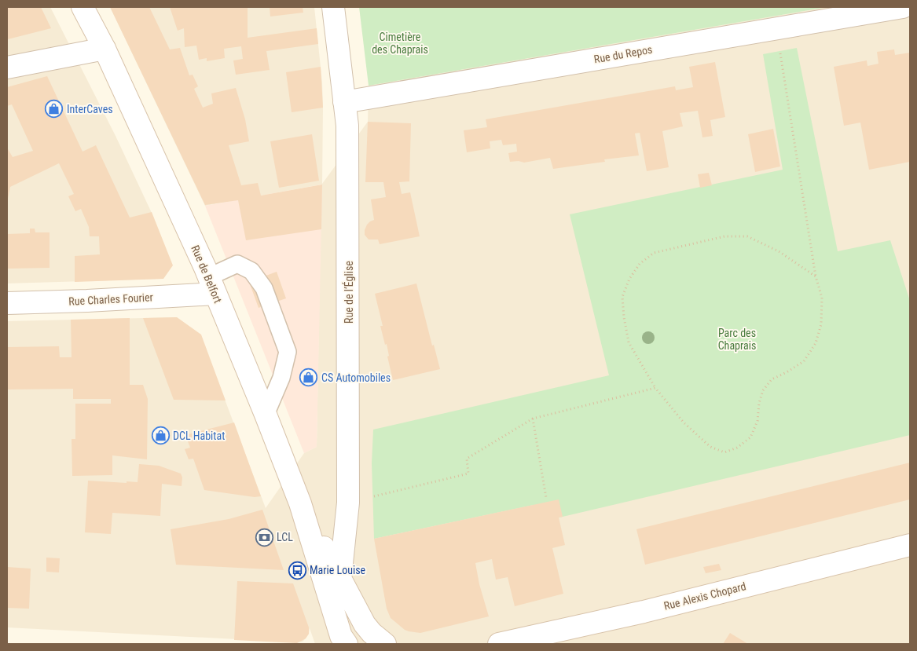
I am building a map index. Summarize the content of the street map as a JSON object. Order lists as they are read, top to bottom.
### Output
{
  "streets": {
    "street": [
      "Rue du Repos",
      "Rue de Belfort",
      "Rue de l’Église",
      "Rue Charles Fourier",
      "Rue Alexis Chopard"
    ]
  },
  "crossings": [
    ["Rue du Repos", "Rue de l’Église"],
    ["Rue de Belfort", "Rue de l’Église"],
    ["Rue de Belfort", "Rue Charles Fourier"]
  ],
  "parks": ["Cimetière des Chaprais", "Parc des Chaprais"],
  "places": {
    "shop": ["InterCaves", "CS Automobiles", "DCL Habitat"],
    "bank": ["LCL"],
    "bus stop": ["Marie Louise"]
  }
}
